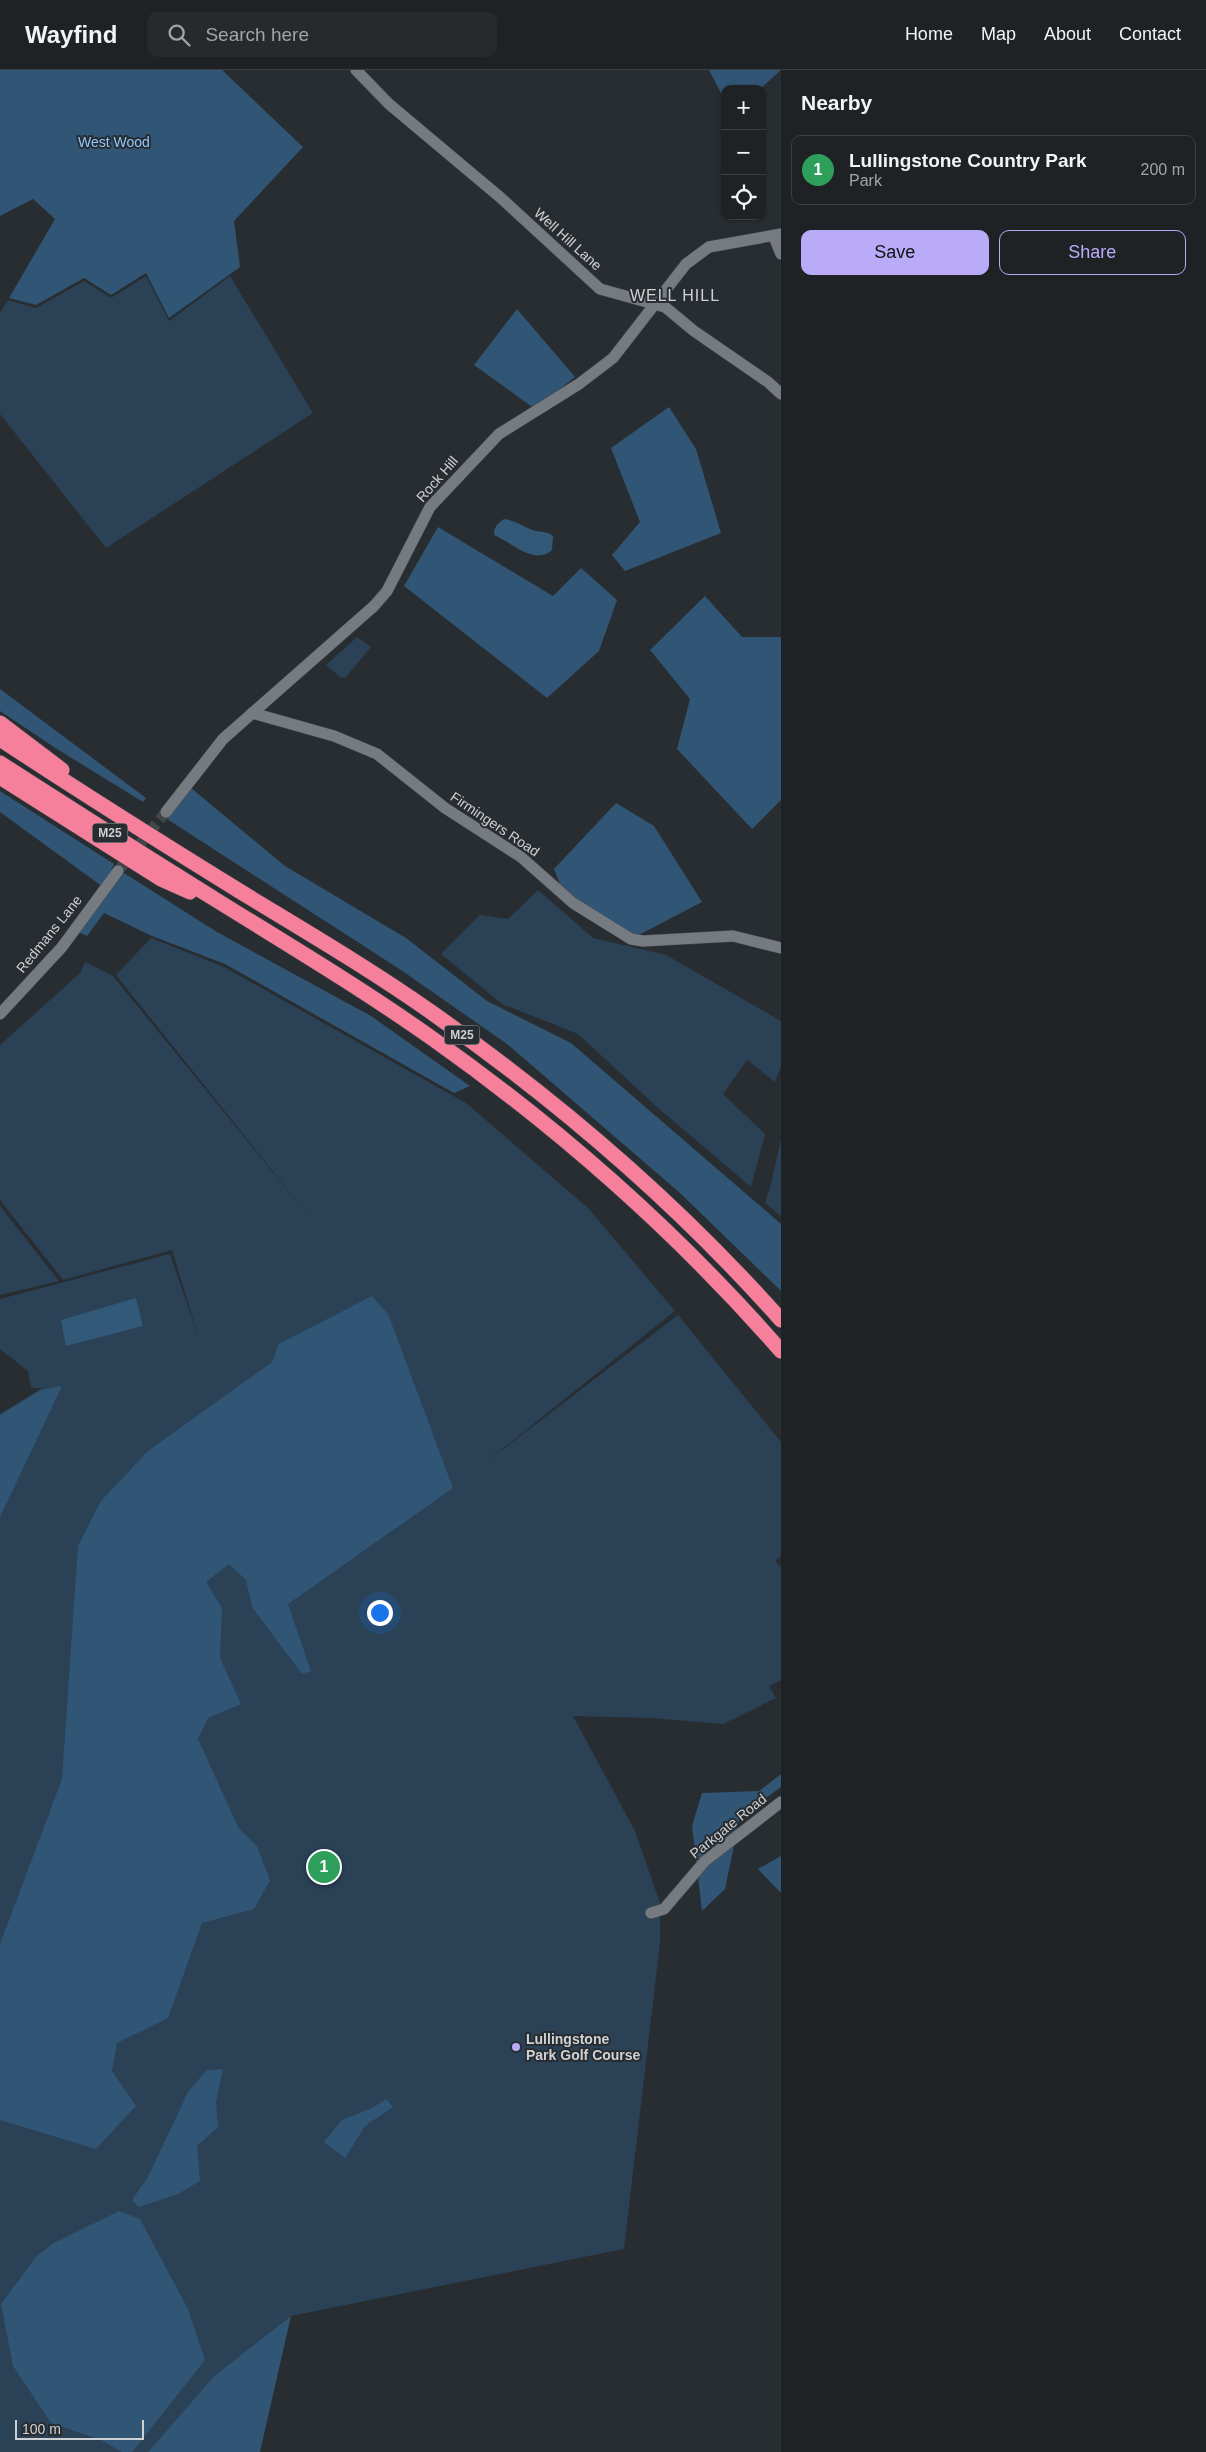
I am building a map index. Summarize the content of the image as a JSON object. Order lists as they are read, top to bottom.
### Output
{
  "streets": {
    "highway": ["M25"],
    "street": [
      "Well Hill Lane",
      "Rock Hill",
      "Firmingers Road",
      "Redmans Lane",
      "Parkgate Road"
    ]
  },
  "crossings": [
    ["Well Hill Lane", "Rock Hill"],
    ["Rock Hill", "Firmingers Road"]
  ],
  "districts": ["WELL HILL"],
  "parks": ["West Wood"],
  "places": ["Lullingstone Park Golf Course"],
  "scale_bar": "100 m",
  "page": {
    "header": "Wayfind",
    "search": "Search here",
    "nav": [
      "Home",
      "Map",
      "About",
      "Contact"
    ],
    "heading": "Nearby",
    "map_buttons": ["+", "−"],
    "list": [
      {
        "mark": "1",
        "name": "Lullingstone Country Park",
        "note": "Park",
        "value": "200 m"
      }
    ],
    "buttons": ["Save", "Share"],
    "pins": "1",
    "scale": "100 m"
  }
}
